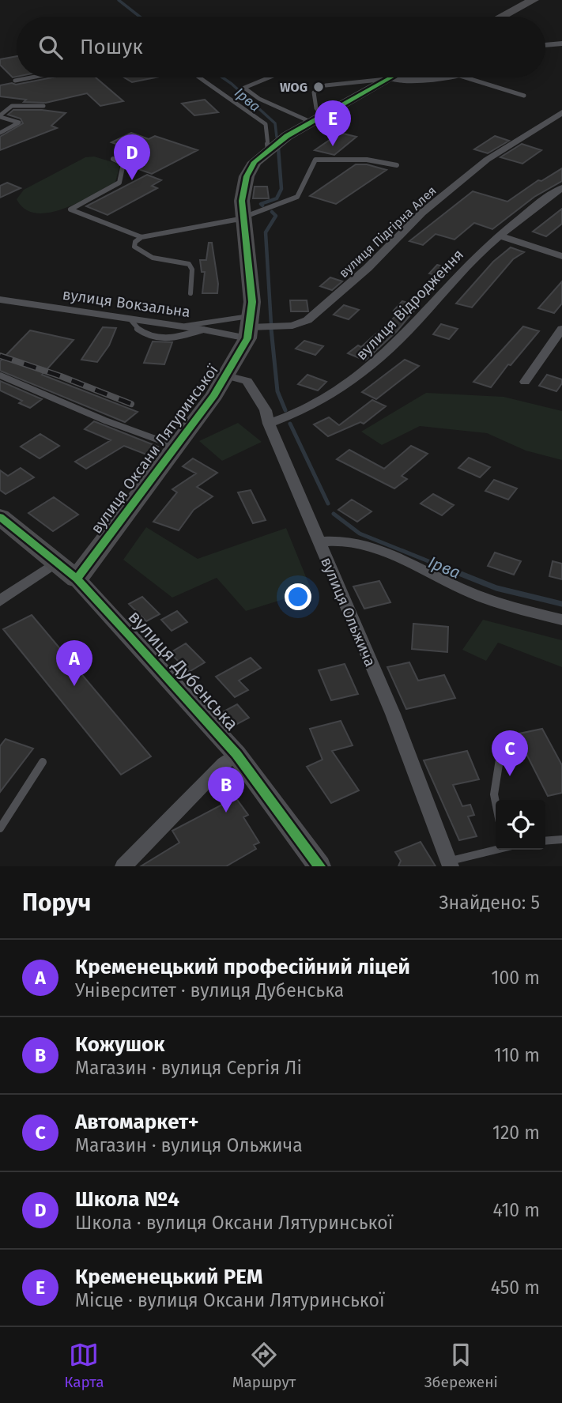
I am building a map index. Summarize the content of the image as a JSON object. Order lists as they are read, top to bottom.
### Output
{
  "streets": {
    "highway": ["вулиця Оксани Лятуринської", "вулиця Дубенська"],
    "street": [
      "вулиця Підгірна Алея",
      "вулиця Вокзальна",
      "вулиця Відродження",
      "вулиця Ольжича"
    ]
  },
  "crossings": [
    ["вулиця Підгірна Алея", "вулиця Вокзальна"],
    ["вулиця Підгірна Алея", "вулиця Оксани Лятуринської"],
    ["вулиця Вокзальна", "вулиця Оксани Лятуринської"],
    ["вулиця Відродження", "вулиця Ольжича"],
    ["вулиця Оксани Лятуринської", "вулиця Ольжича"],
    ["вулиця Оксани Лятуринської", "вулиця Дубенська"]
  ],
  "water": ["Ірва"],
  "places": ["WOG"],
  "page": {
    "search": "Пошук",
    "pins": [
      "E",
      "D",
      "A",
      "C",
      "B"
    ],
    "heading": ["Поруч", "Знайдено: 5"],
    "list": [
      {
        "mark": "A",
        "name": "Кременецький професійний ліцей",
        "note": "Університет · вулиця Дубенська",
        "value": "100 m"
      },
      {
        "mark": "B",
        "name": "Кожушок",
        "note": "Магазин · вулиця Сергія Лі",
        "value": "110 m"
      },
      {
        "mark": "C",
        "name": "Автомаркет+",
        "note": "Магазин · вулиця Ольжича",
        "value": "120 m"
      },
      {
        "mark": "D",
        "name": "Школа №4",
        "note": "Школа · вулиця Оксани Лятуринської",
        "value": "410 m"
      },
      {
        "mark": "E",
        "name": "Кременецький РЕМ",
        "note": "Місце · вулиця Оксани Лятуринської",
        "value": "450 m"
      }
    ],
    "nav": ["Карта", "Маршрут", "Збережені"]
  }
}
